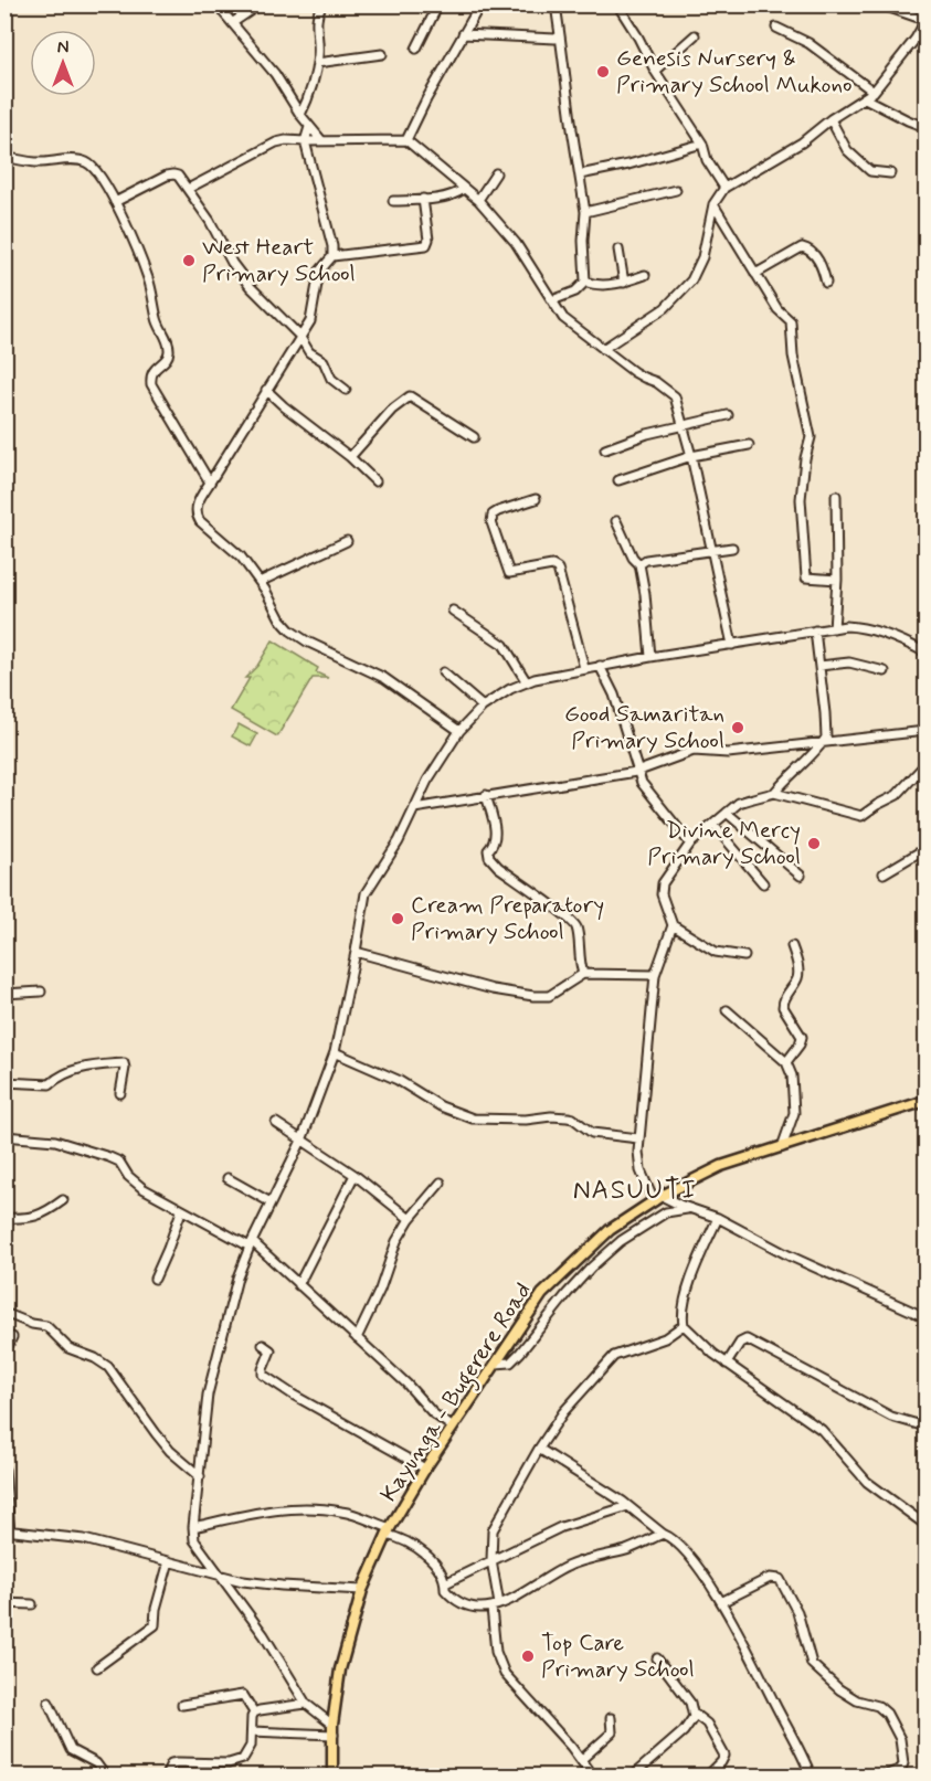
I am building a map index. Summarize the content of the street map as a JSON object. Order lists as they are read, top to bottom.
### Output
{
  "streets": {
    "main road": ["Kayunga - Bugerere Road"]
  },
  "districts": ["NASUUTI"],
  "places": [
    "Genesis Nursery & Primary School Mukono",
    "West Heart Primary School",
    "Good Samaritan Primary School",
    "Divine Mercy Primary School",
    "Cream Preparatory Primary School",
    "Top Care Primary School"
  ],
  "north": "top"
}
